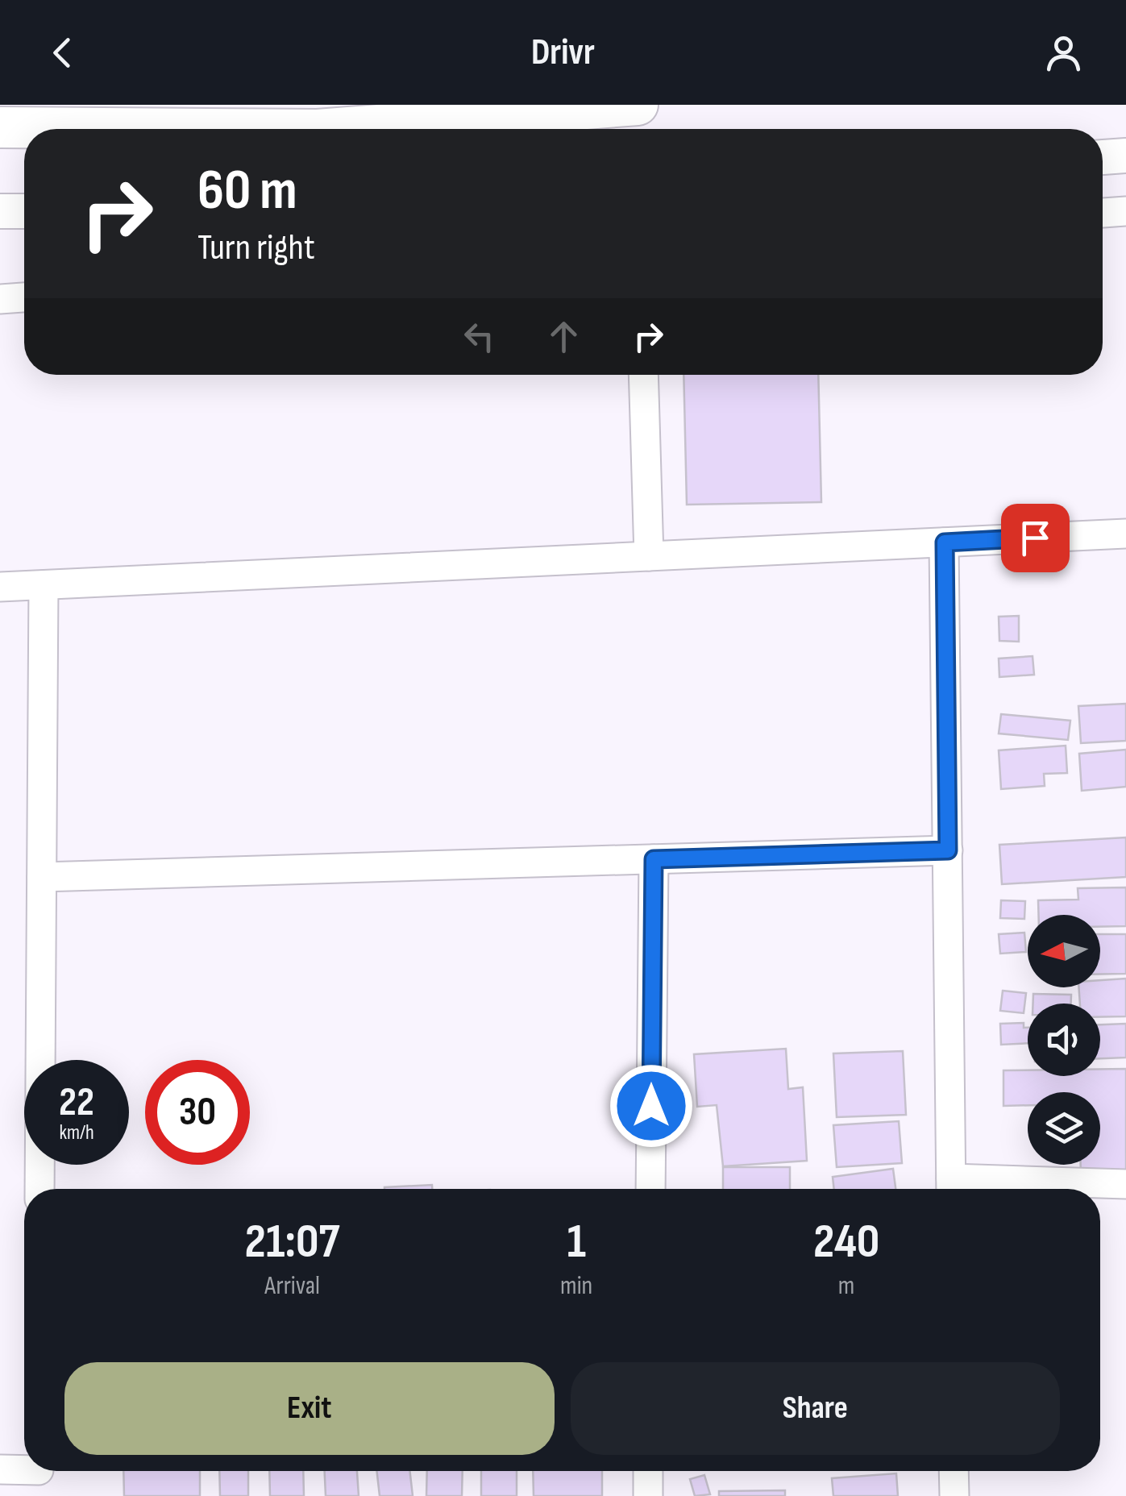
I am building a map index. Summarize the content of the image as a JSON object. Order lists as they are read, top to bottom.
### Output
{
  "north": "left",
  "page": {
    "header": "Drivr",
    "turn": ["60 m", "Turn right"],
    "speed": "22 km/h",
    "limit": "30",
    "eta": [
      "21:07",
      "Arrival",
      "1",
      "min",
      "240",
      "m"
    ],
    "buttons": ["Exit", "Share"]
  }
}
